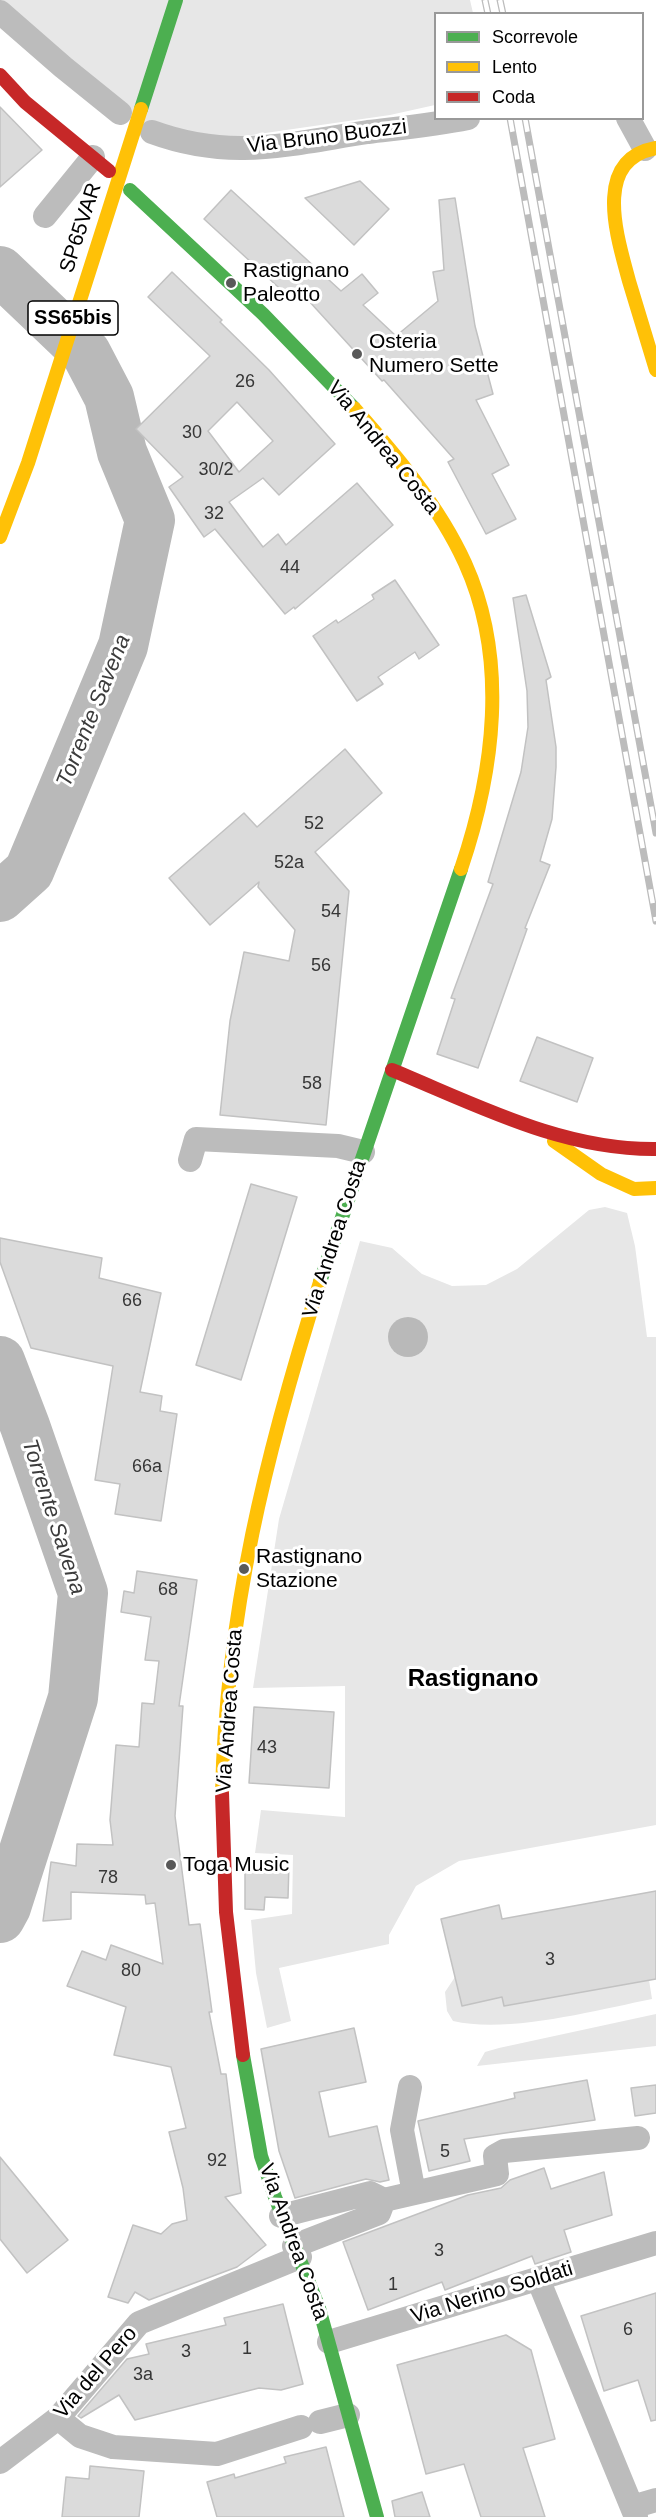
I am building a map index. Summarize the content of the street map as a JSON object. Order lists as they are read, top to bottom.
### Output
{
  "streets": {
    "main road": ["SP65VAR", "SS65bis", "Via Andrea Costa"],
    "street": ["Via Bruno Buozzi", "Via Nerino Soldati", "Via del Pero"]
  },
  "crossings": [
    ["Via Andrea Costa", "Via Nerino Soldati"],
    ["Via Andrea Costa", "Via del Pero"]
  ],
  "districts": ["Rastignano"],
  "water": ["Torrente Savena"],
  "places": [
    "Rastignano Paleotto",
    "Osteria Numero Sette",
    "Rastignano Stazione",
    "Toga Music"
  ],
  "house_numbers": [
    "26",
    "30",
    "30/2",
    "32",
    "44",
    "52",
    "52a",
    "54",
    "56",
    "58",
    "66",
    "66a",
    "68",
    "43",
    "78",
    "3",
    "80",
    "5",
    "92",
    "3",
    "1",
    "6",
    "1",
    "3",
    "3a"
  ],
  "legend": ["Scorrevole", "Lento", "Coda"]
}
